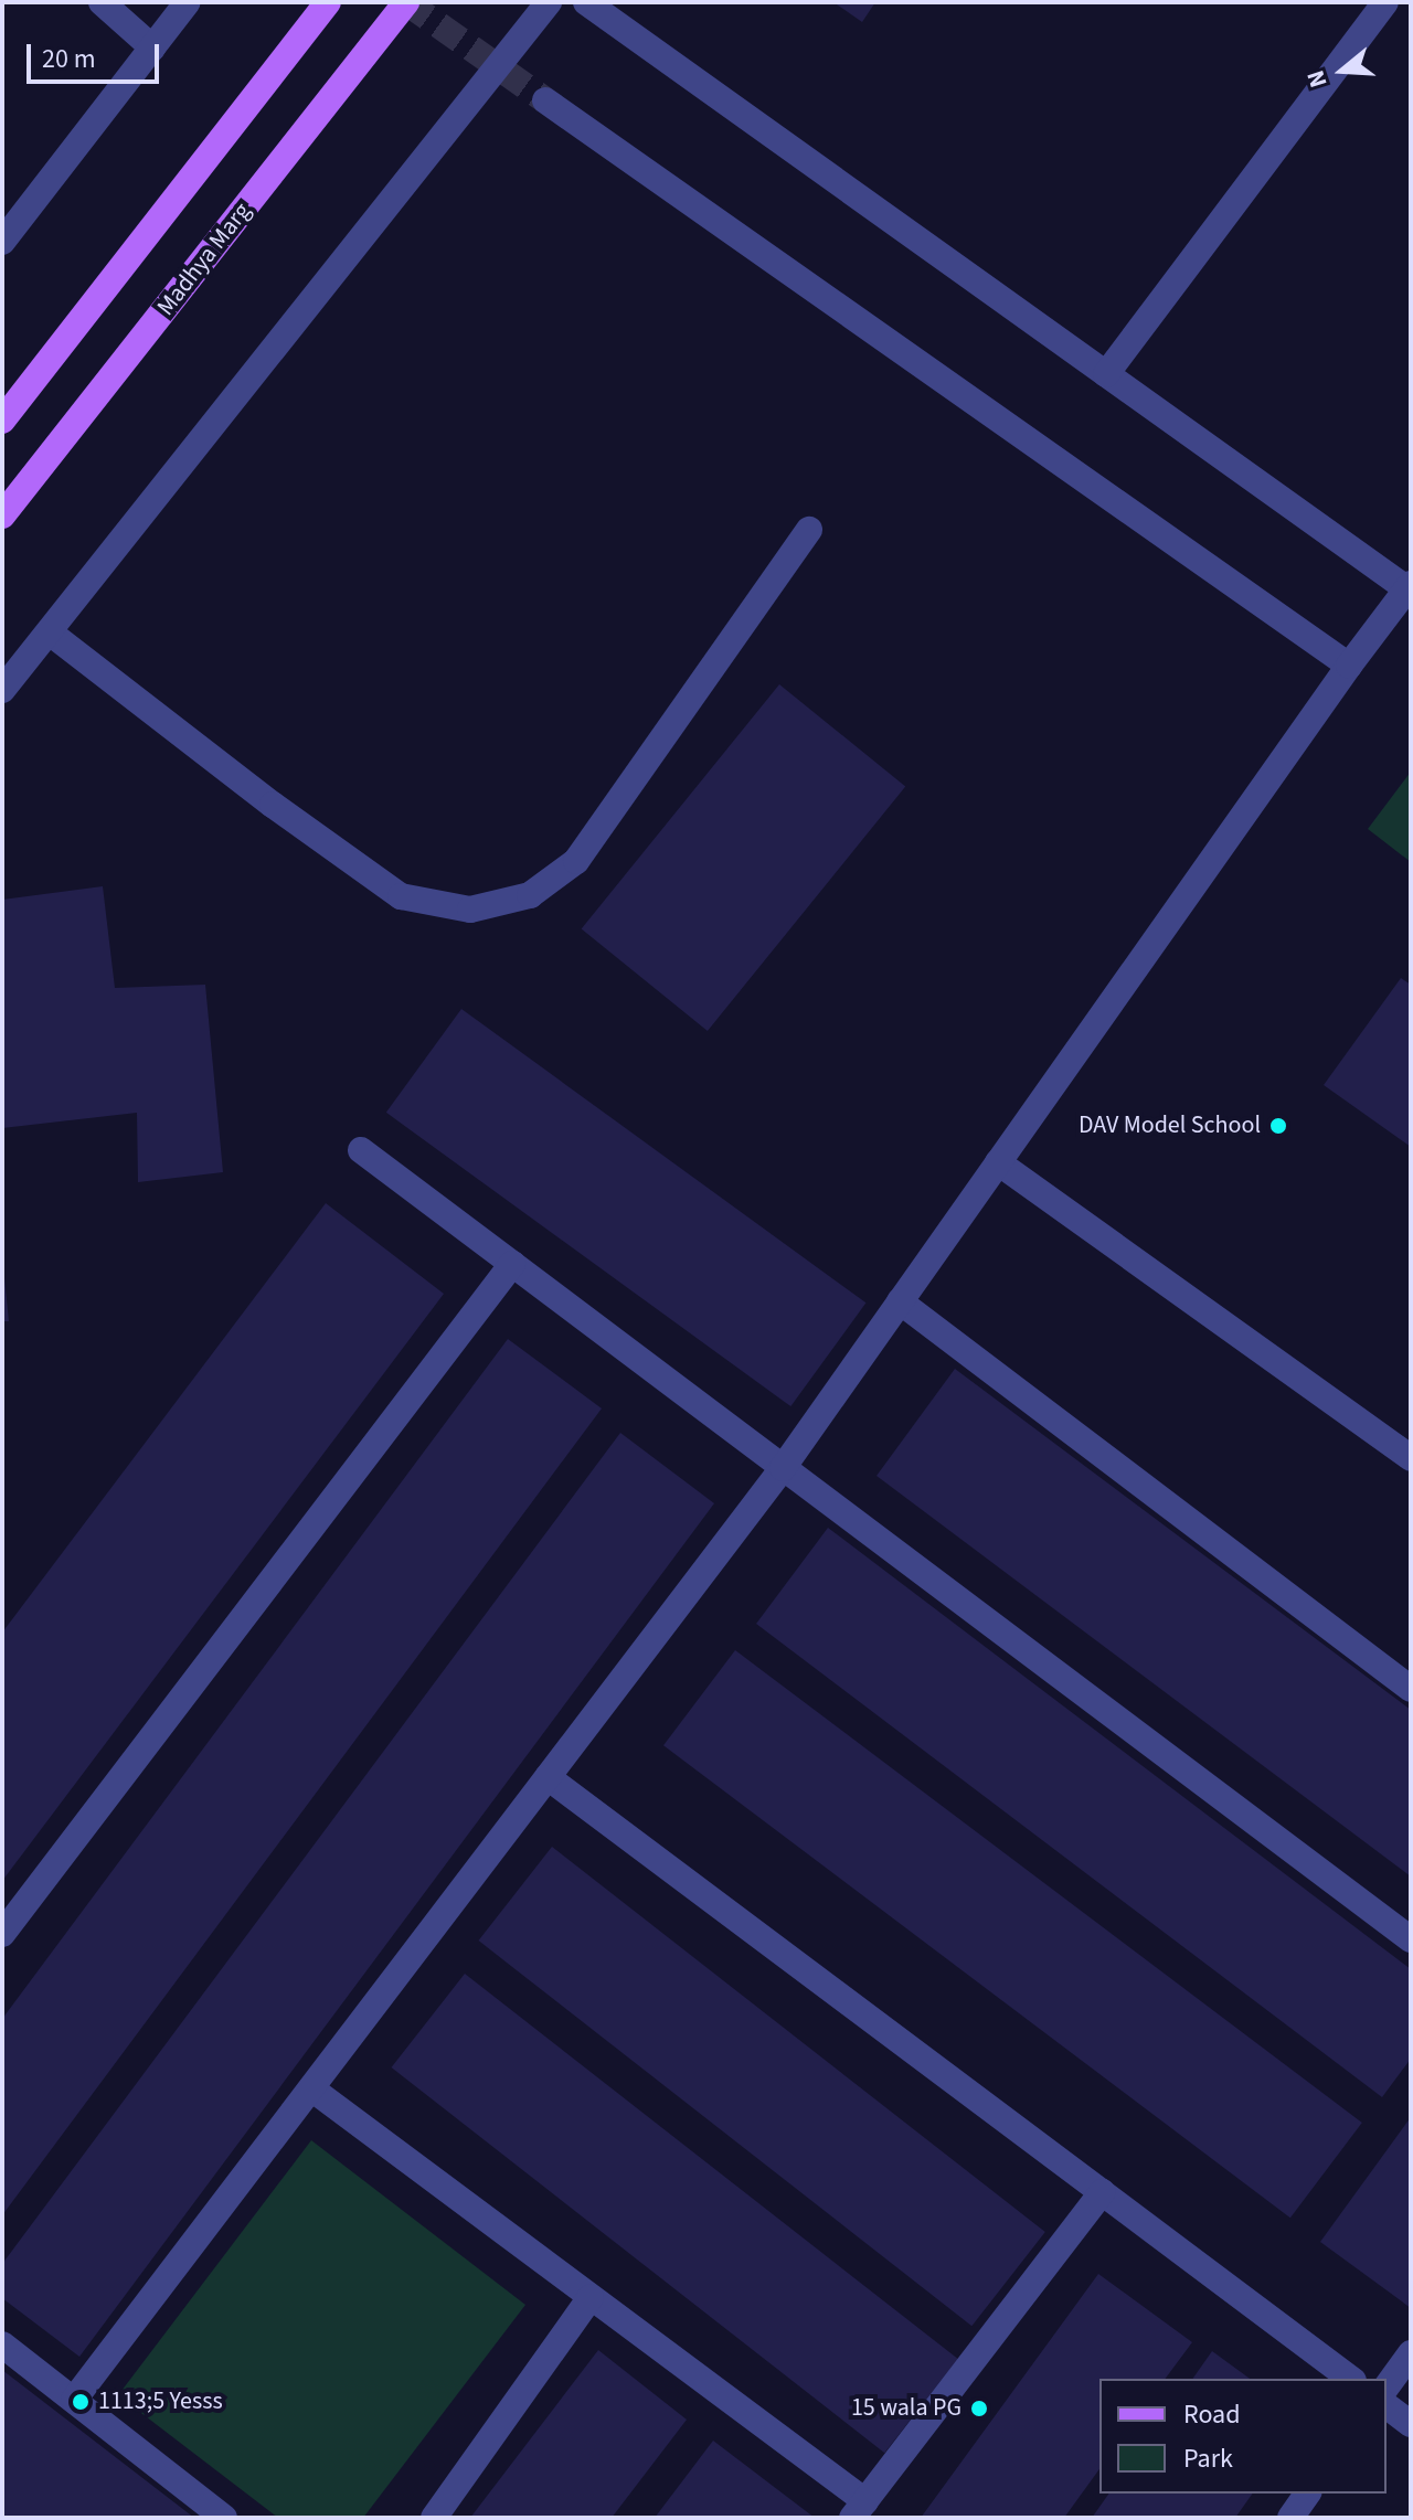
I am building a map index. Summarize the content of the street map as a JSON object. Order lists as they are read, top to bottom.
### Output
{
  "streets": {
    "main road": ["Madhya Marg"]
  },
  "places": ["DAV Model School", "1113;5 Yesss", "15 wala PG"],
  "legend": ["Road", "Park"],
  "scale_bar": "20 m",
  "north": "left"
}
